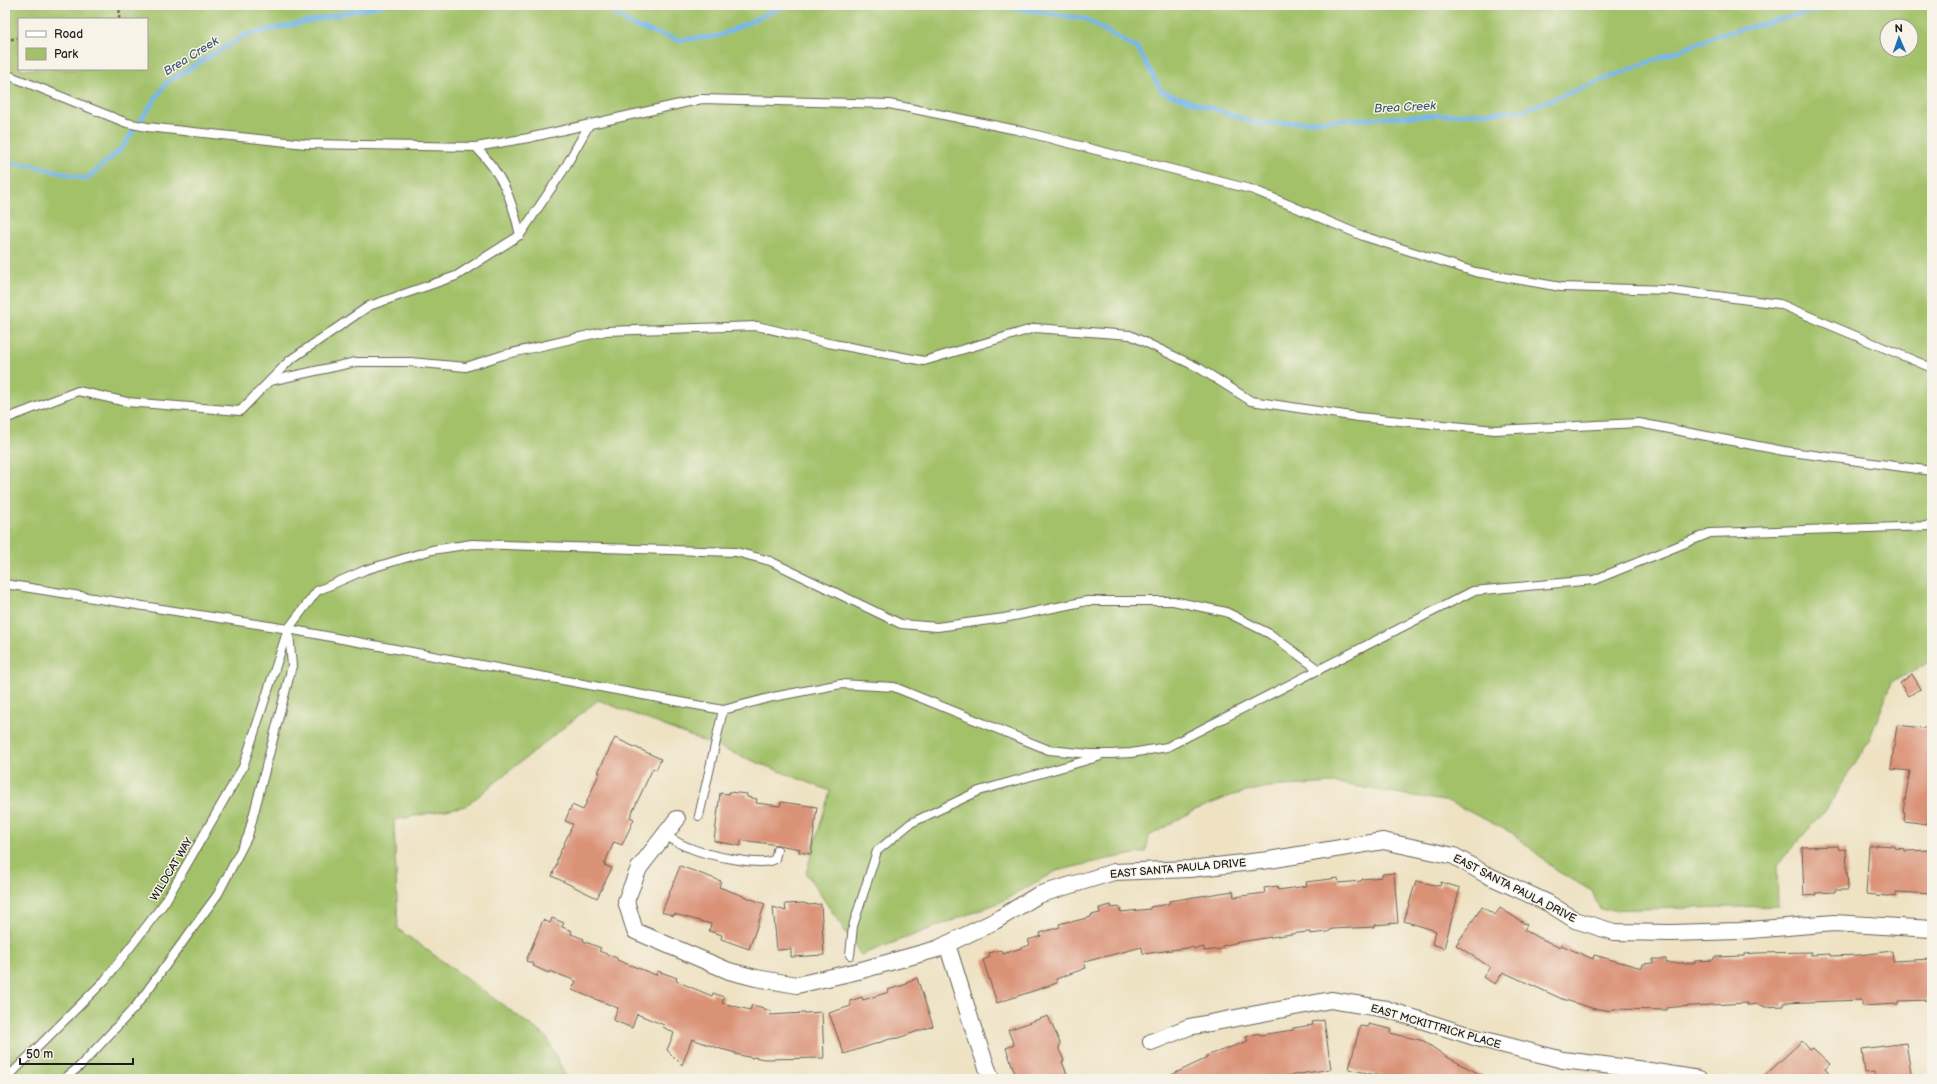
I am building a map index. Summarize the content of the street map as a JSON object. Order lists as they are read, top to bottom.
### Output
{
  "streets": {
    "street": ["EAST SANTA PAULA DRIVE", "EAST MCKITTRICK PLACE"],
    "lane": ["WILDCAT WAY"]
  },
  "water": ["Brea Creek"],
  "legend": ["Road", "Park"],
  "scale_bar": "50 m",
  "north": "top"
}
